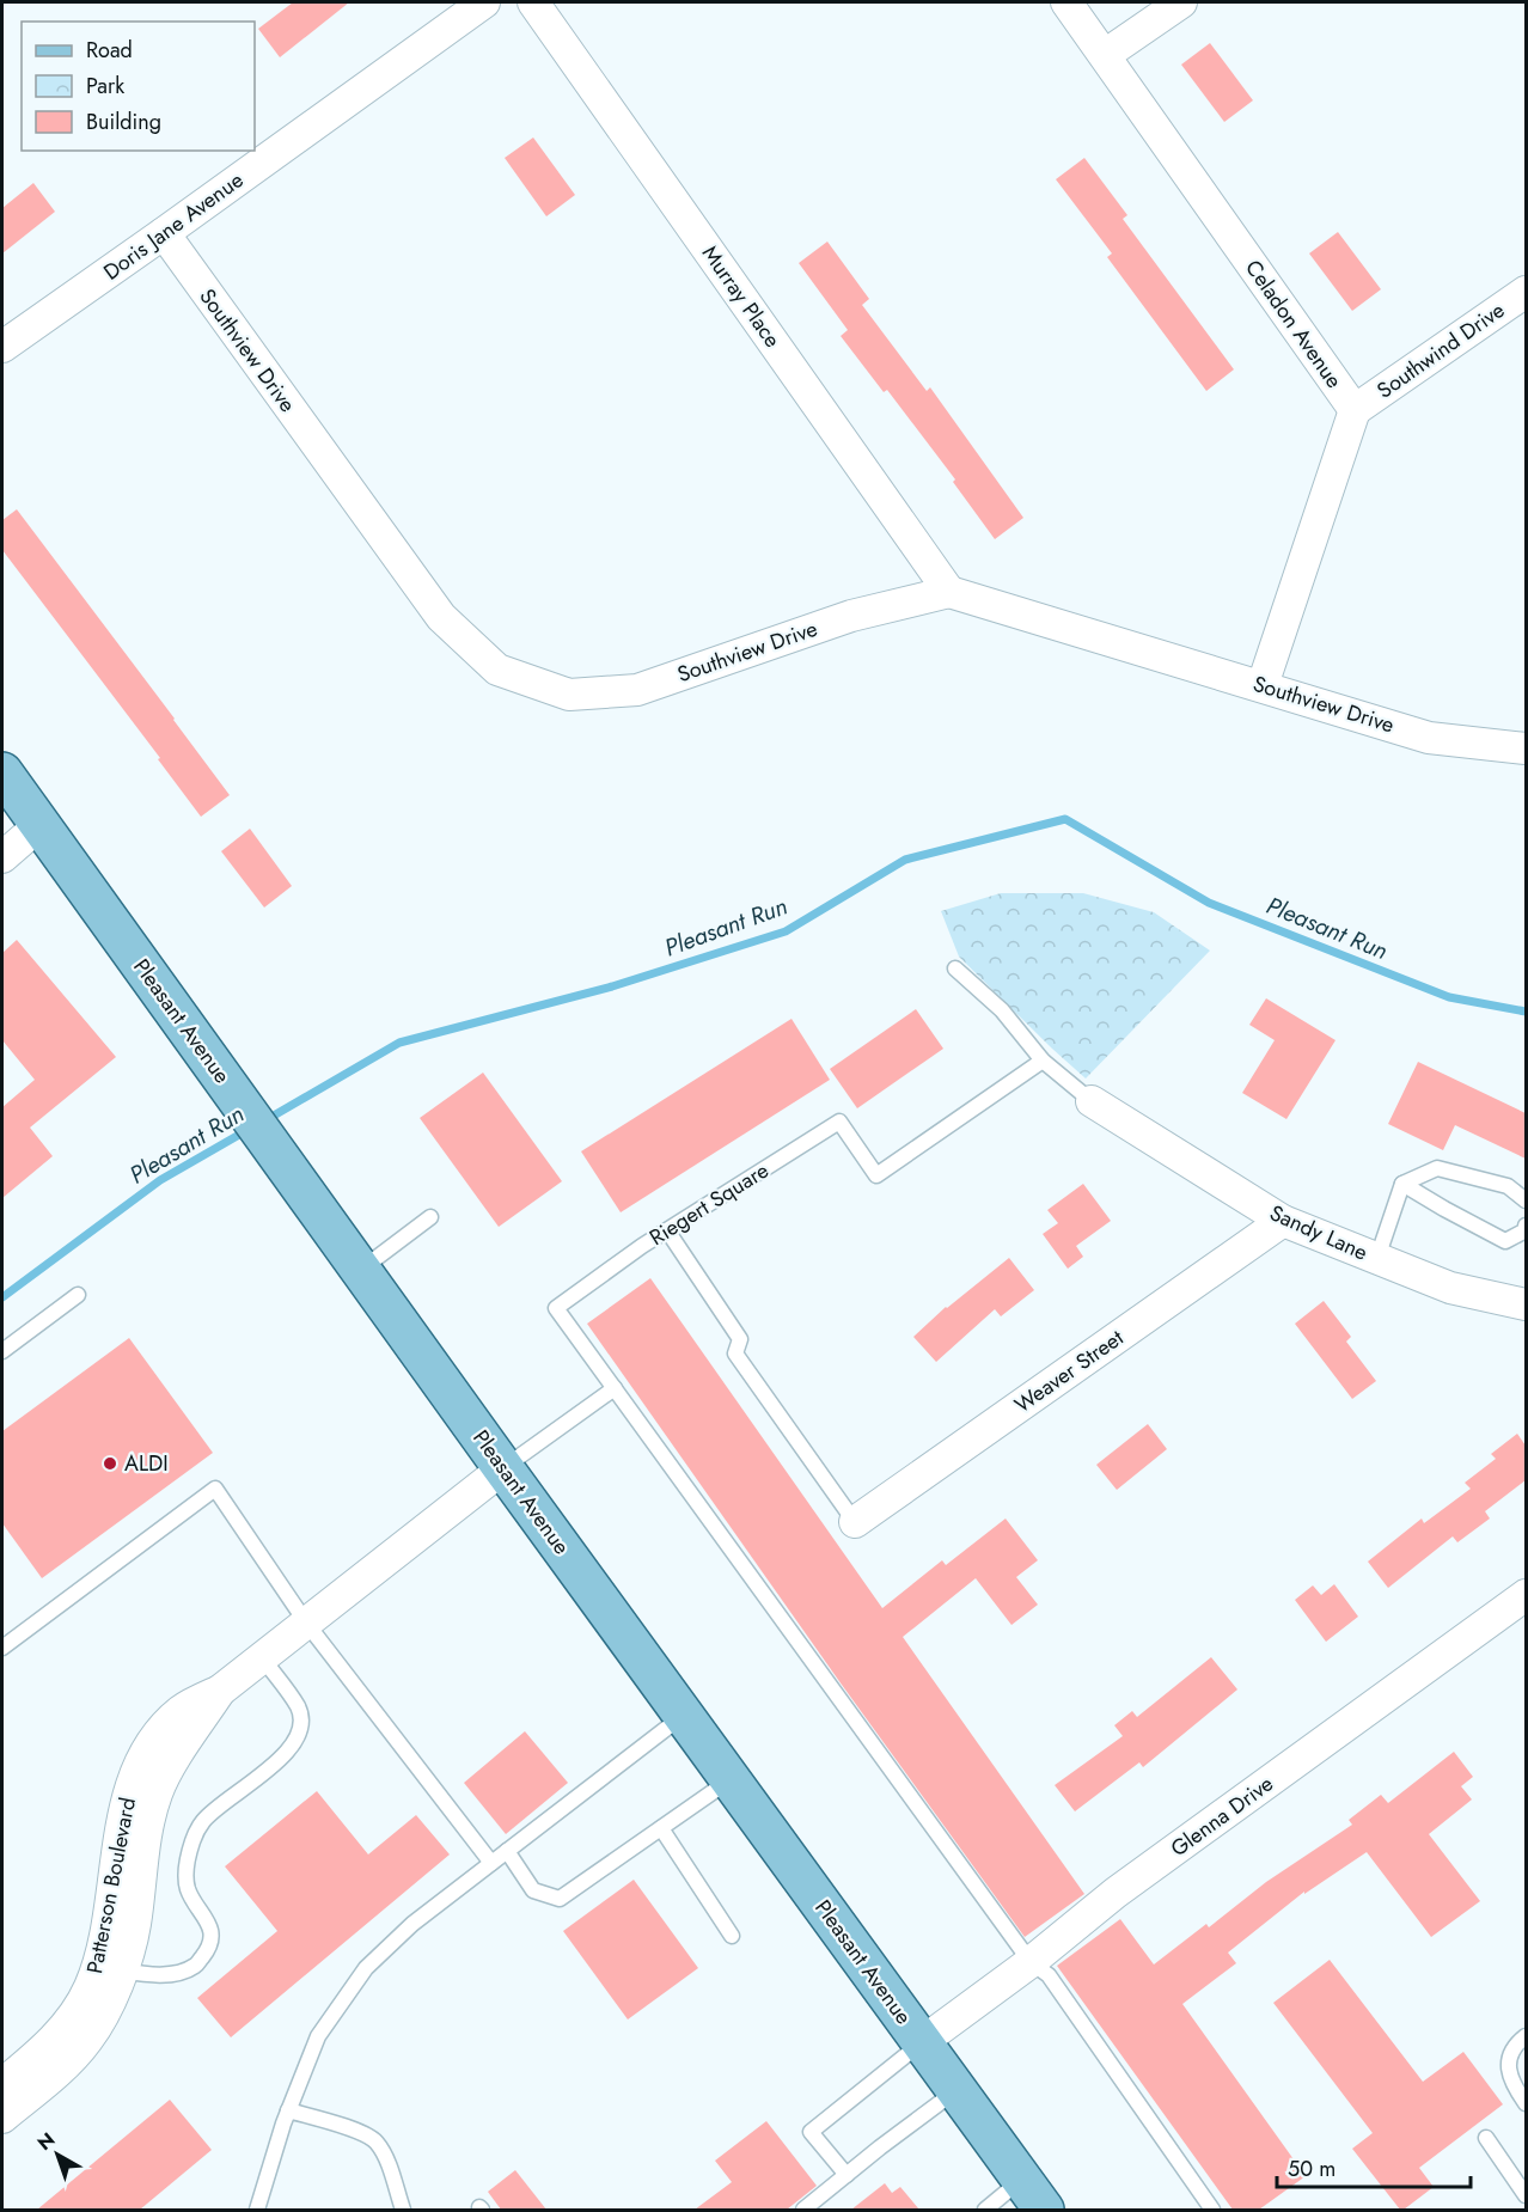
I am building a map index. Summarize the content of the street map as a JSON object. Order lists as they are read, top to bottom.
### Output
{
  "streets": {
    "main road": ["Pleasant Avenue"],
    "street": [
      "Doris Jane Avenue",
      "Murray Place",
      "Celadon Avenue",
      "Southview Drive",
      "Southwind Drive",
      "Sandy Lane",
      "Weaver Street",
      "Glenna Drive",
      "Patterson Boulevard"
    ],
    "lane": ["Riegert Square"]
  },
  "crossings": [
    ["Doris Jane Avenue", "Southview Drive"],
    ["Murray Place", "Southview Drive"],
    ["Celadon Avenue", "Southview Drive"],
    ["Celadon Avenue", "Southwind Drive"],
    ["Pleasant Avenue", "Glenna Drive"],
    ["Pleasant Avenue", "Patterson Boulevard"],
    ["Sandy Lane", "Weaver Street"]
  ],
  "water": ["Pleasant Run"],
  "places": ["ALDI"],
  "legend": ["Road", "Park", "Building"],
  "scale_bar": "50 m",
  "north": "top left"
}
